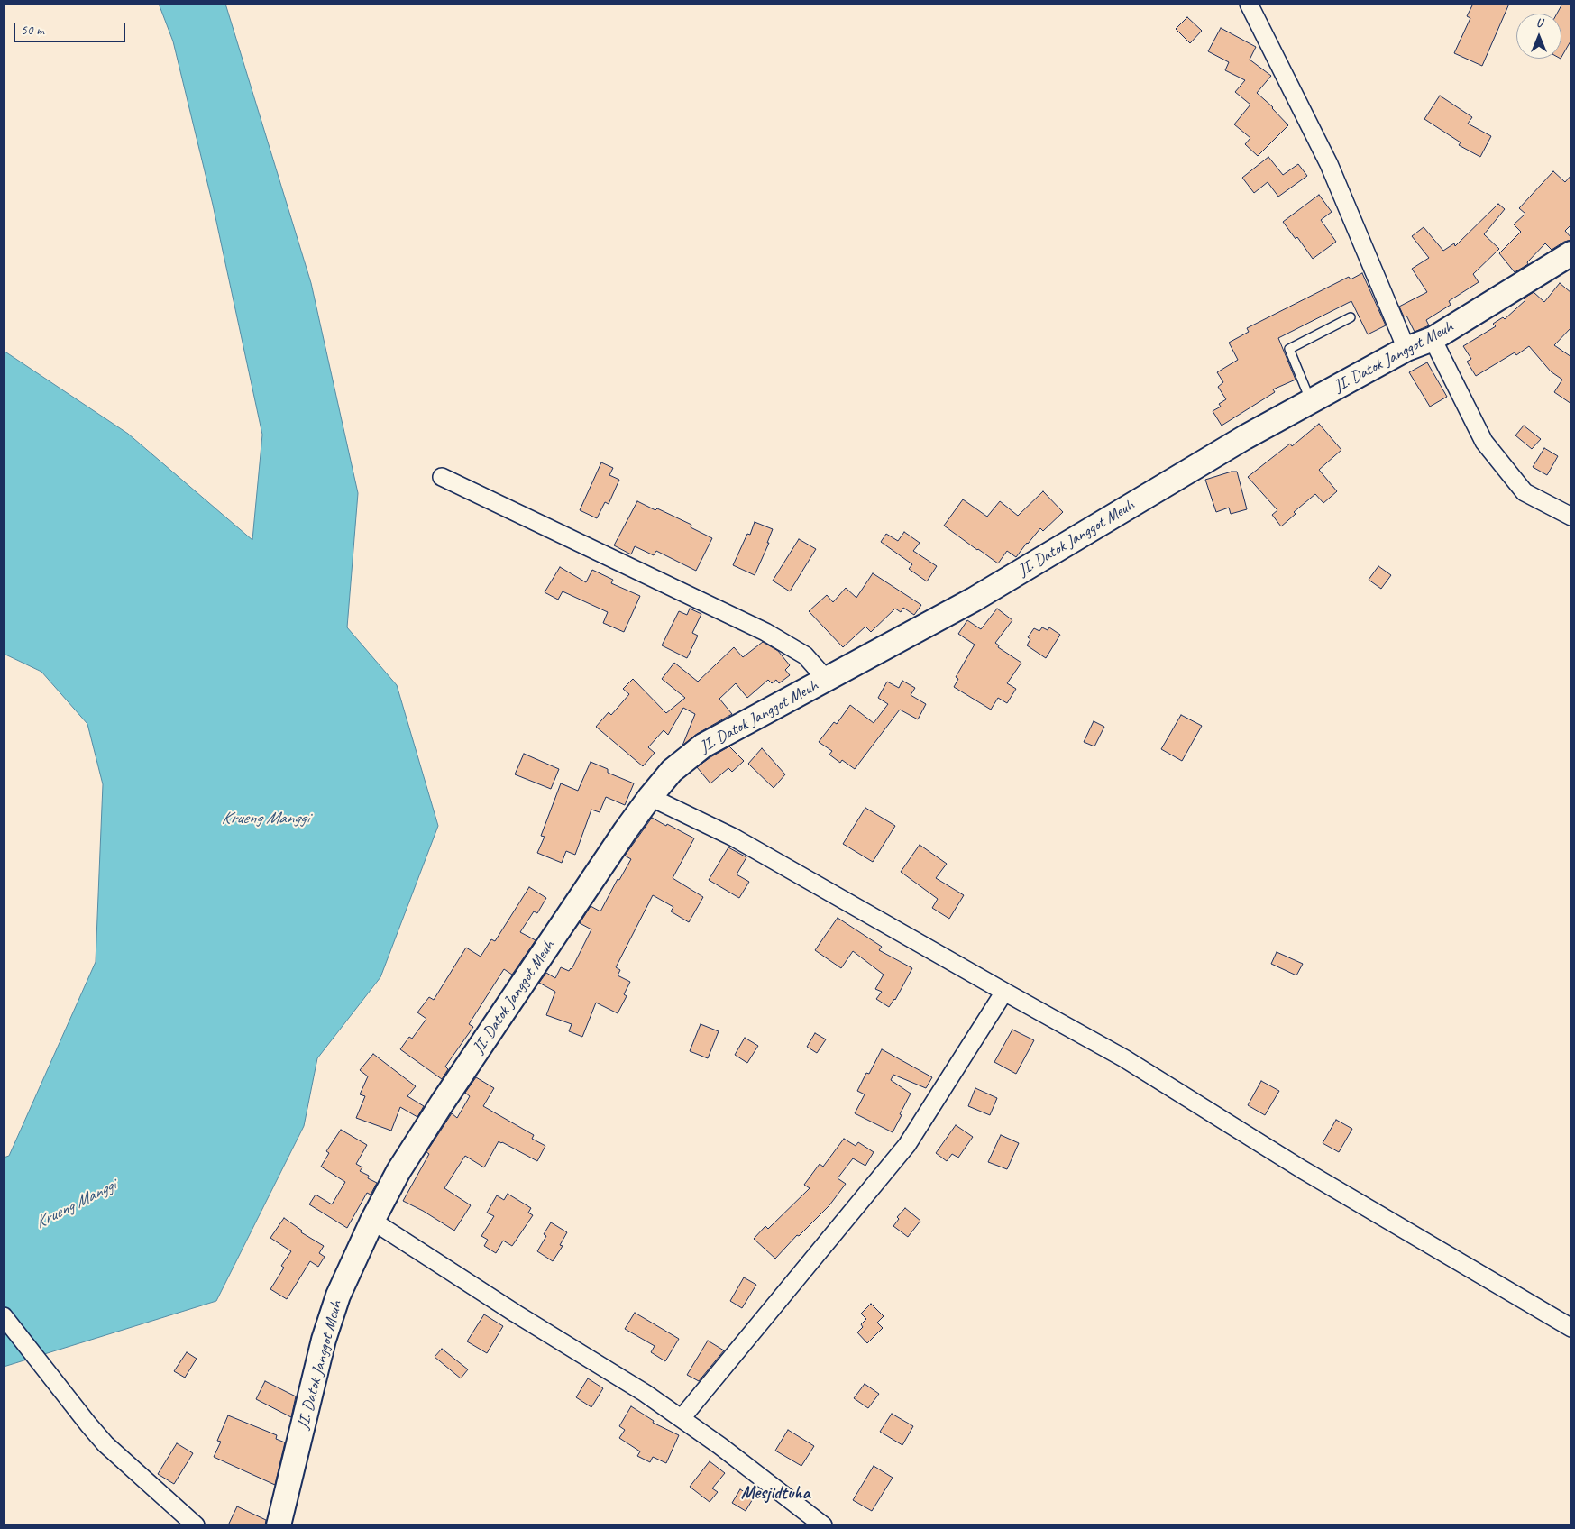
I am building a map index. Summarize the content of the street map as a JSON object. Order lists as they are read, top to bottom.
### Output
{
  "streets": {
    "street": ["JI. Datok Janggot Meuh"]
  },
  "districts": ["Mesjidtuha"],
  "water": ["Krueng Manggi"],
  "scale_bar": "50 m",
  "north": "top"
}
